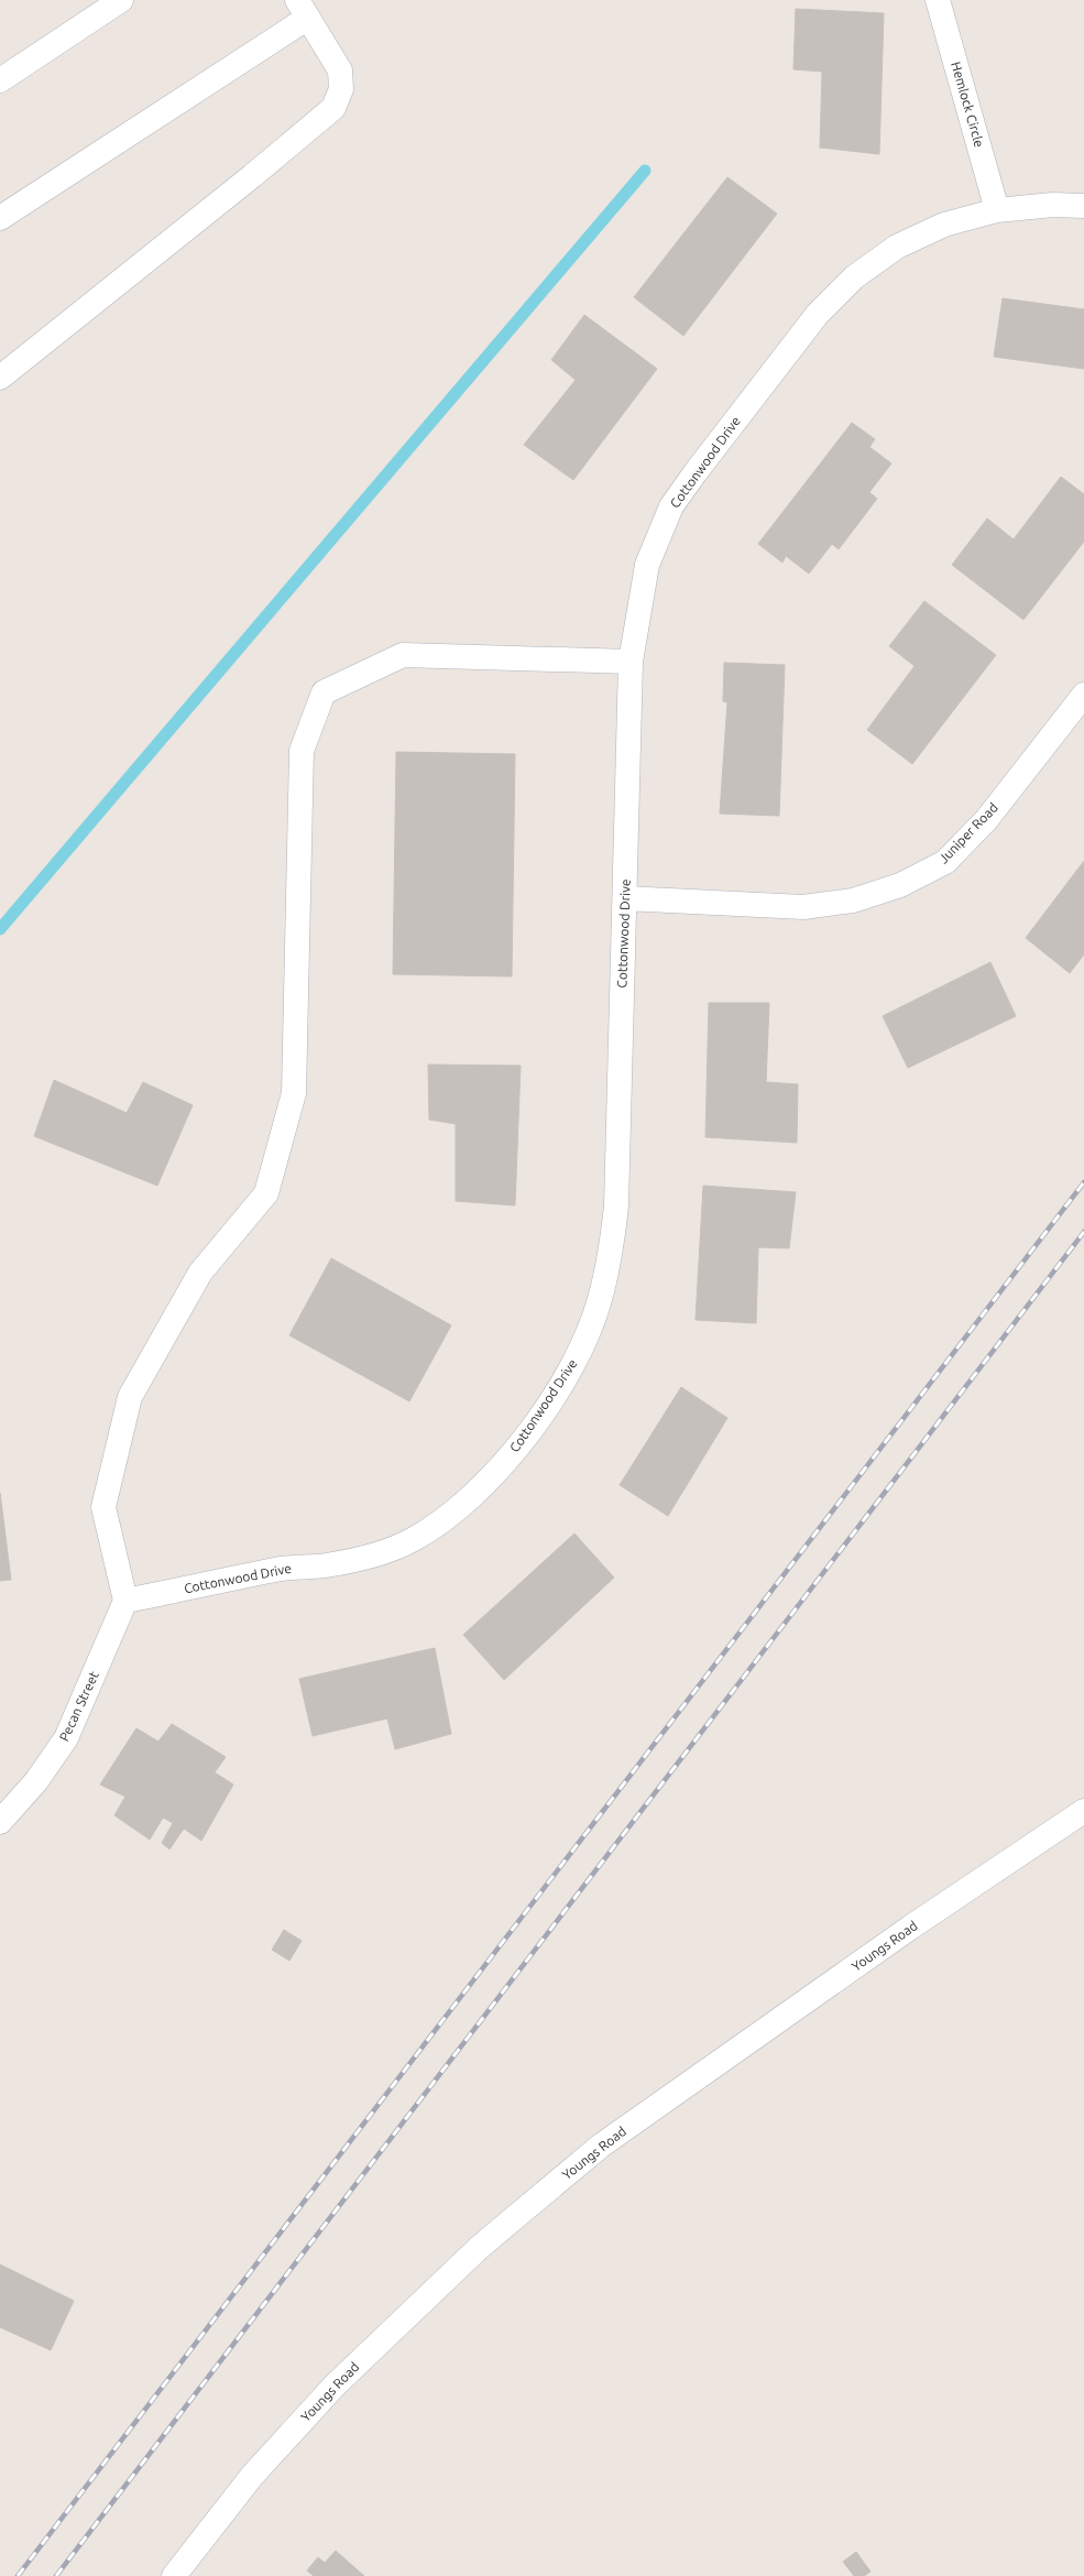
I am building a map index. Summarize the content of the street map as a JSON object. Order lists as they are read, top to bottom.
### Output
{
  "streets": {
    "street": [
      "Hemlock Circle",
      "Cottonwood Drive",
      "Juniper Road",
      "Pecan Street",
      "Youngs Road"
    ]
  },
  "crossings": [
    ["Hemlock Circle", "Cottonwood Drive"],
    ["Cottonwood Drive", "Juniper Road"],
    ["Cottonwood Drive", "Pecan Street"]
  ]
}
